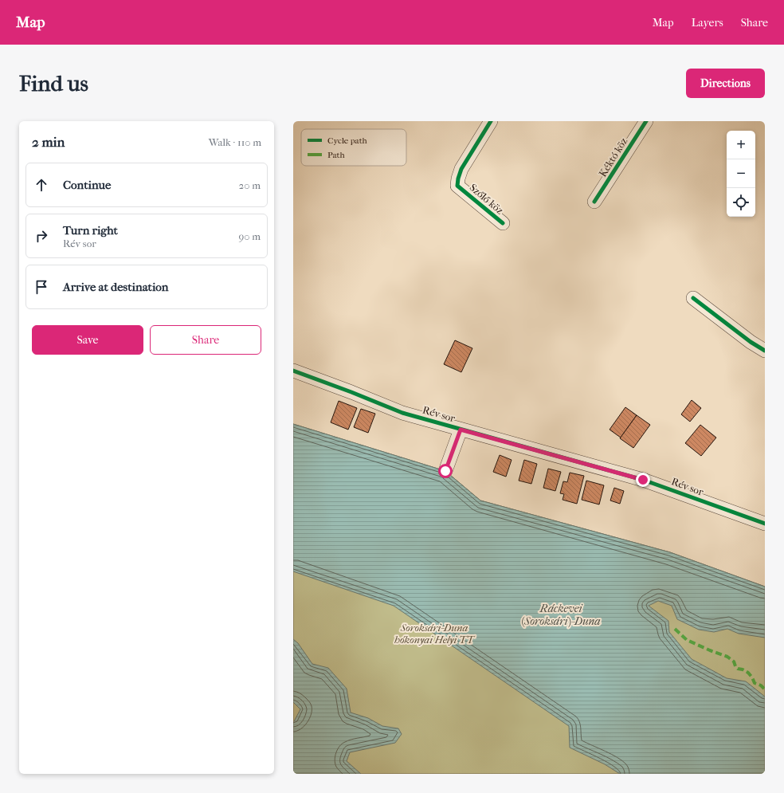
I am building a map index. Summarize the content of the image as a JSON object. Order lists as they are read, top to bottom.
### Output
{
  "streets": {
    "street": ["Kéktó köz", "Szőlő köz", "Rév sor"]
  },
  "water": ["Ráckevei (Soroksári)-Duna"],
  "parks": ["Soroksári-Duna hókonyai Helyi TT"],
  "legend": ["Cycle path", "Path"],
  "page": {
    "header": "Map",
    "nav": ["Map", "Layers", "Share"],
    "buttons": [
      "Directions",
      ["Save", "Share"]
    ],
    "title": "Find us",
    "heading": ["2 min", "Walk · 110 m"],
    "map_buttons": ["+", "−"],
    "list": [
      ["Continue", "20 m"],
      ["Turn right", "Rév sor", "90 m"],
      "Arrive at destination"
    ]
  }
}
